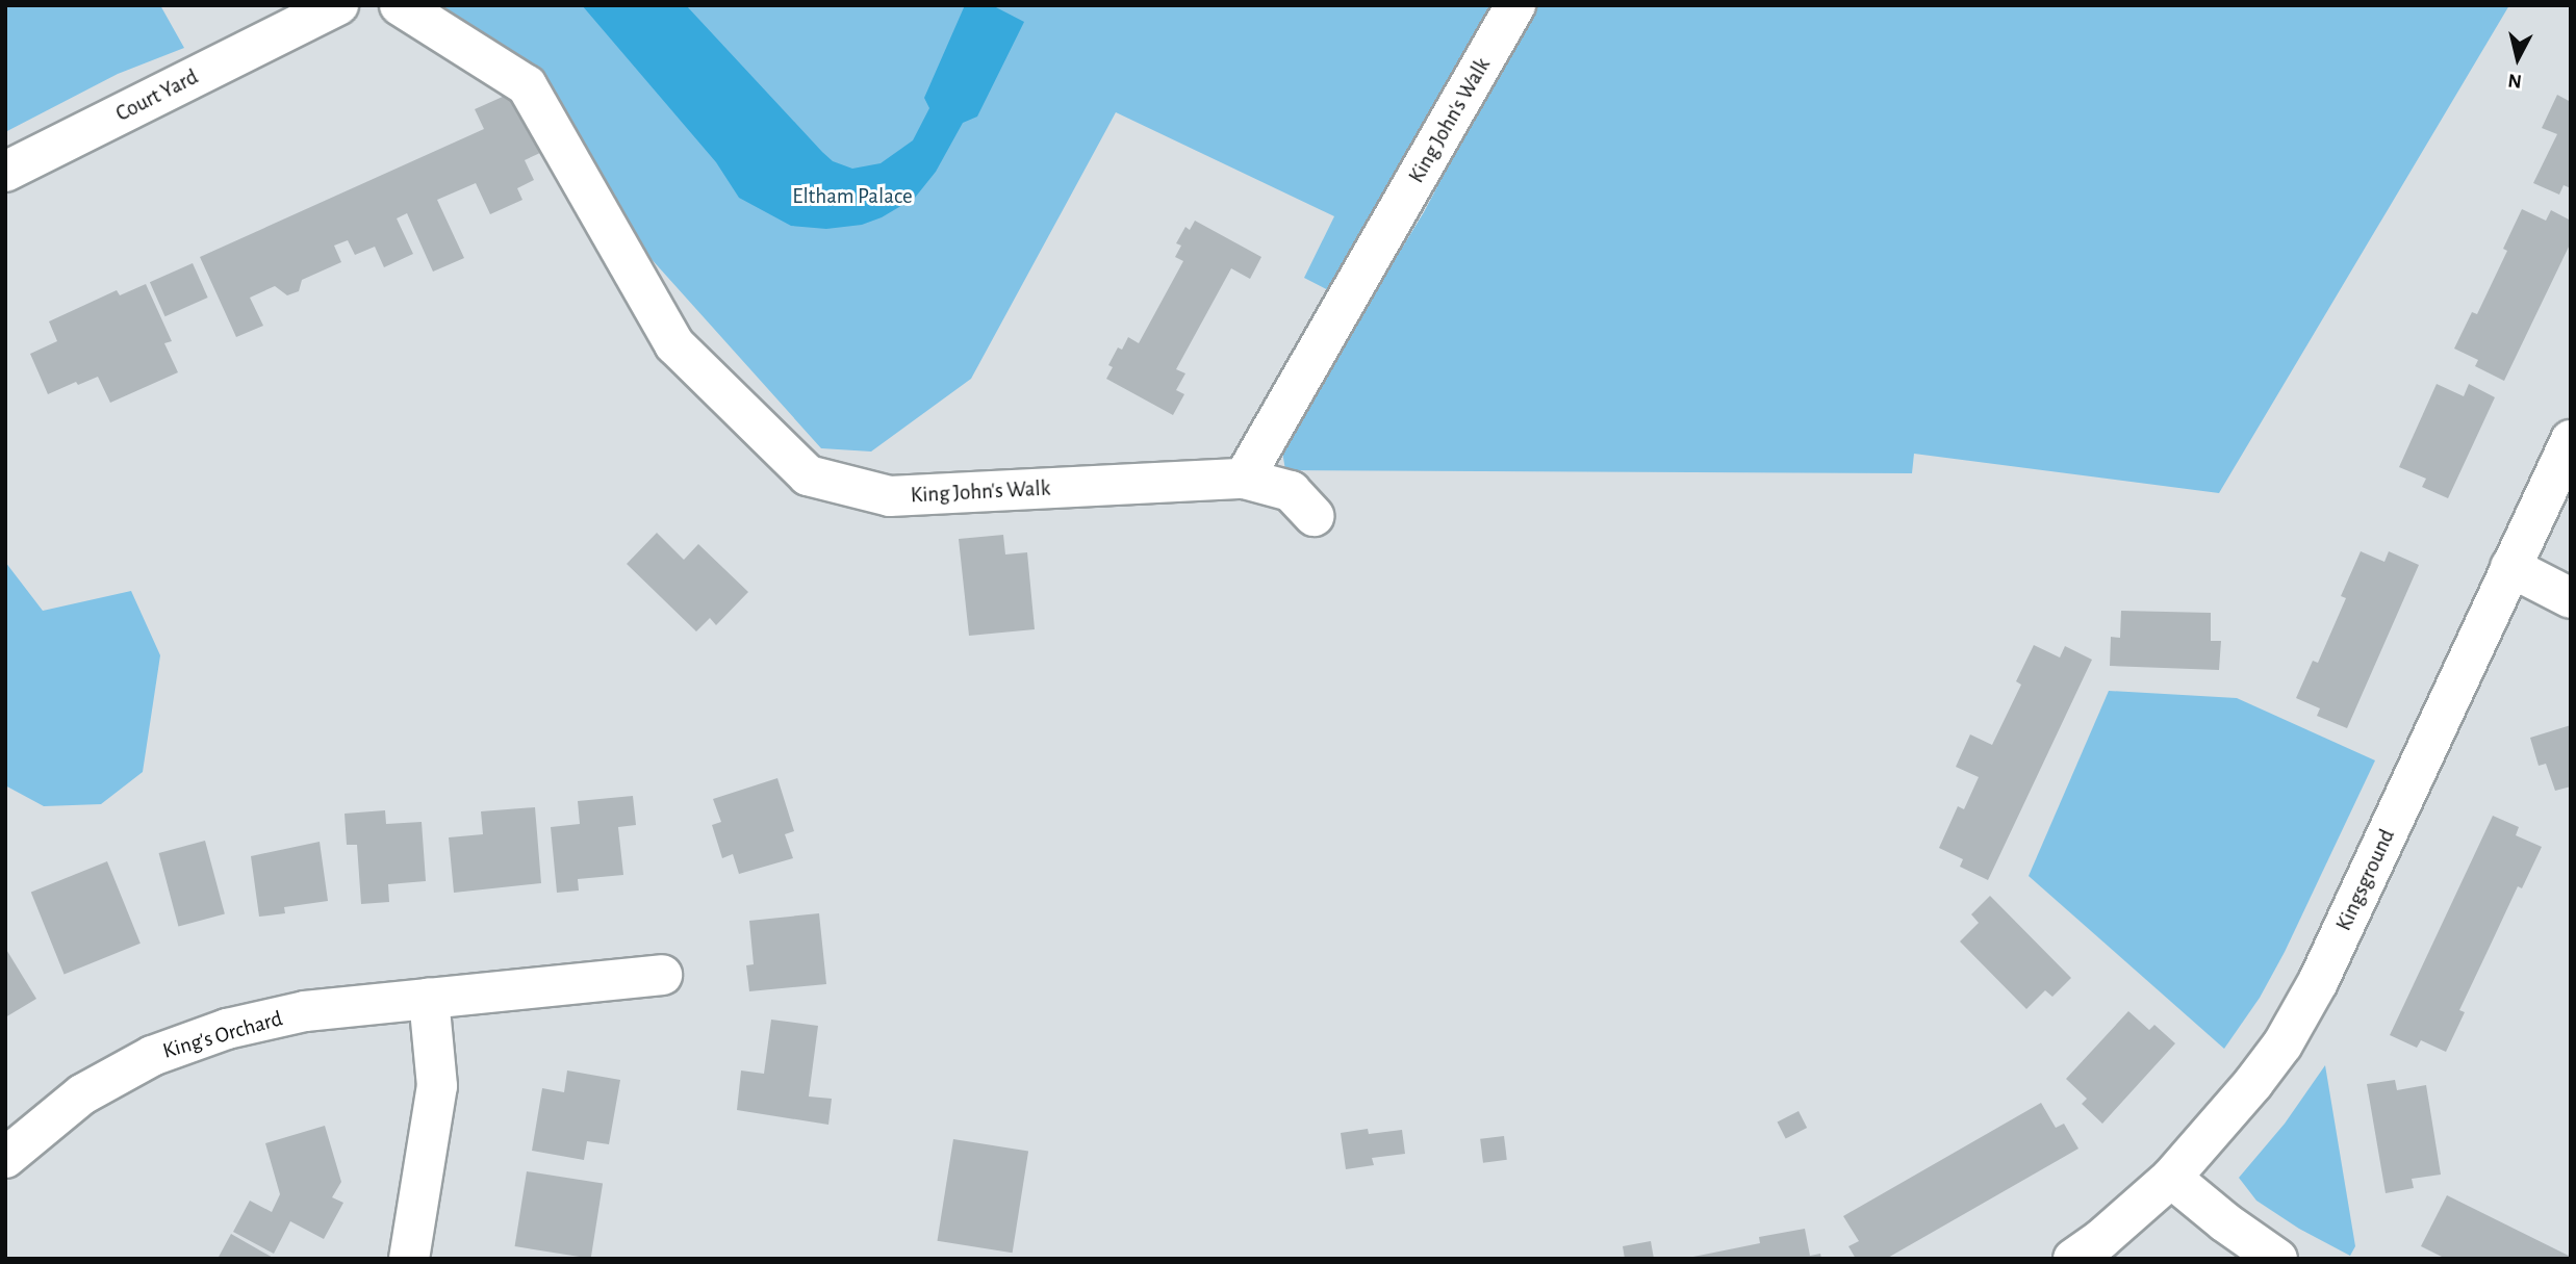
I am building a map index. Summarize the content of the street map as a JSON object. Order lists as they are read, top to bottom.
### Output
{
  "streets": {
    "street": [
      "Court Yard",
      "King John's Walk",
      "Kingsground",
      "King's Orchard"
    ]
  },
  "parks": ["Eltham Palace"],
  "north": "bottom"
}
